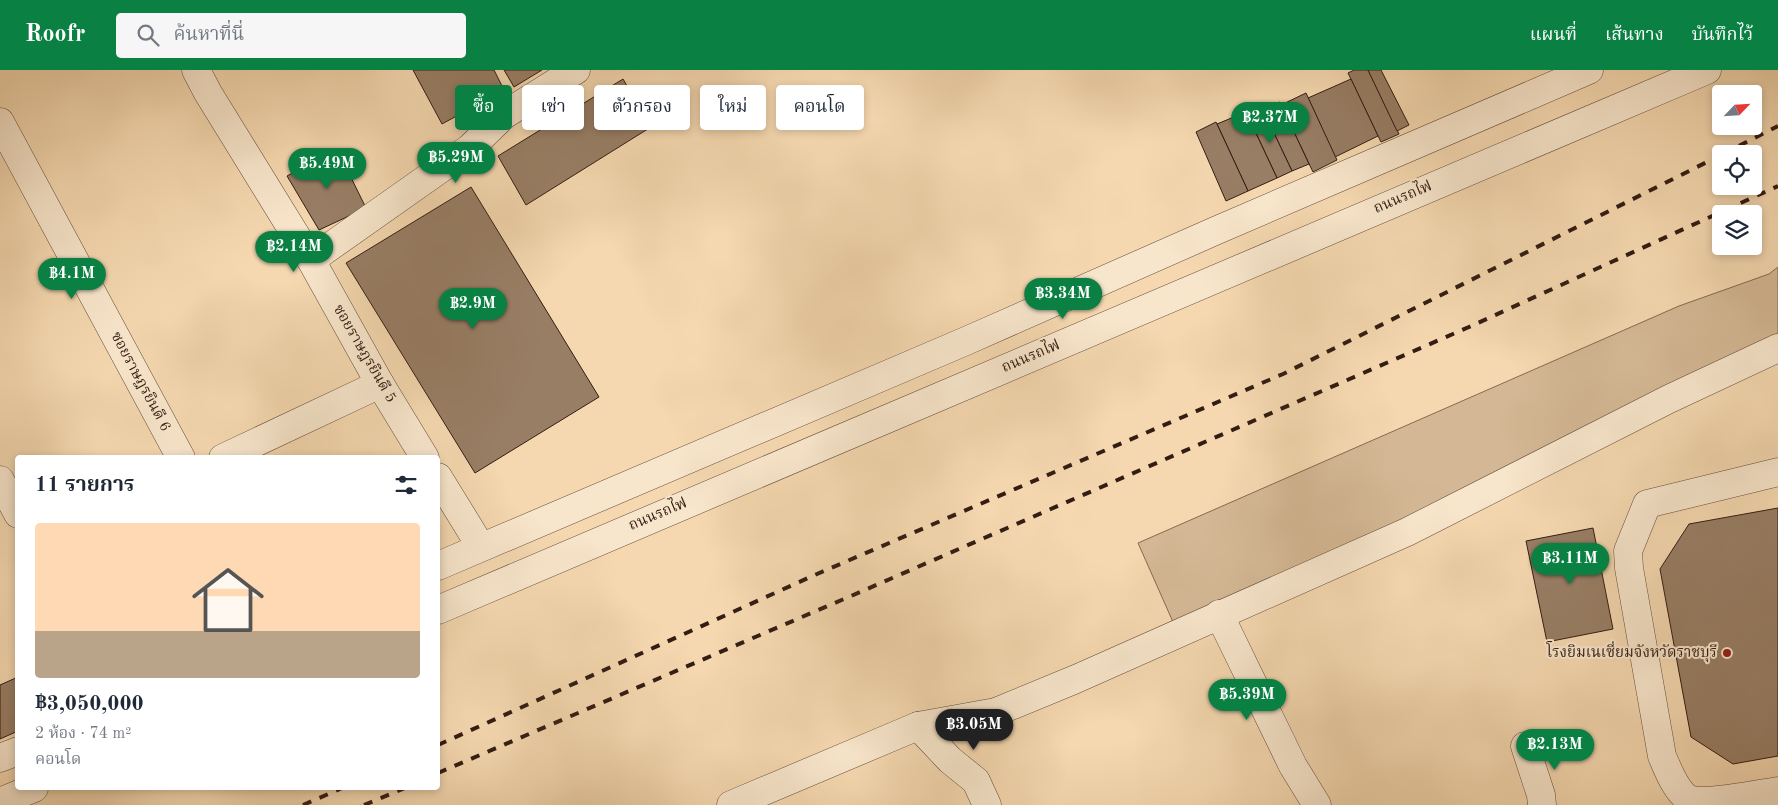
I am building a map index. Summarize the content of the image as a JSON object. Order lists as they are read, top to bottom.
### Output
{
  "streets": {
    "street": ["ถนนรถไฟ", "ซอยราษฎรยินดี 5", "ซอยราษฎรยินดี 6"]
  },
  "places": ["โรงยิมเนเซี่ยมจังหวัดราชบุรี"],
  "north": "top right",
  "page": {
    "header": "Roofr",
    "search": "ค้นหาที่นี่",
    "nav": ["แผนที่", "เส้นทาง", "บันทึกไว้"],
    "chip": [
      "ซื้อ",
      "เช่า",
      "ตัวกรอง",
      "ใหม่",
      "คอนโด"
    ],
    "price": [
      "฿2.37M",
      "฿5.29M",
      "฿5.49M",
      "฿2.14M",
      "฿4.1M",
      "฿3.34M",
      "฿2.9M",
      "฿3.11M",
      "฿5.39M",
      "฿3.05M",
      "฿2.13M"
    ],
    "heading": "11 รายการ",
    "list": [
      {
        "name": "฿3,050,000",
        "note": "2 ห้อง · 74 m² · คอนโด"
      }
    ]
  }
}
